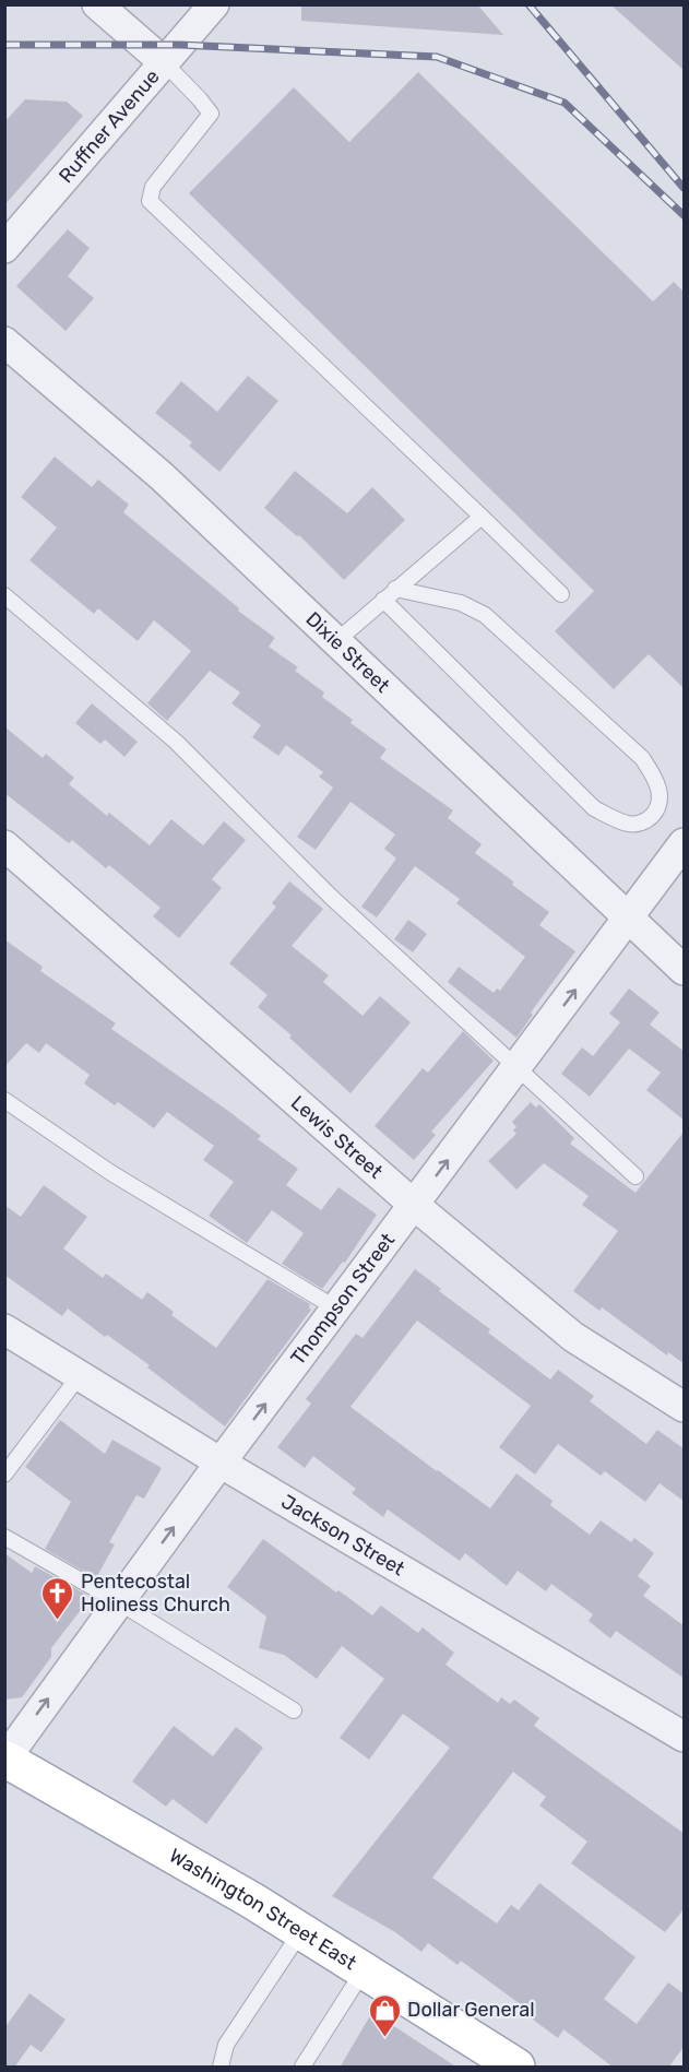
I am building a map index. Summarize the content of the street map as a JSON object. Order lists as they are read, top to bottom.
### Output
{
  "streets": {
    "main road": ["Washington Street East"],
    "street": [
      "Ruffner Avenue",
      "Dixie Street",
      "Lewis Street",
      "Thompson Street",
      "Jackson Street"
    ]
  },
  "crossings": [
    ["Dixie Street", "Thompson Street"],
    ["Lewis Street", "Thompson Street"],
    ["Thompson Street", "Jackson Street"],
    ["Thompson Street", "Washington Street East"]
  ],
  "one_way": ["Thompson Street"],
  "places": {
    "church": ["Pentecostal Holiness Church"],
    "shop": ["Dollar General"]
  }
}
